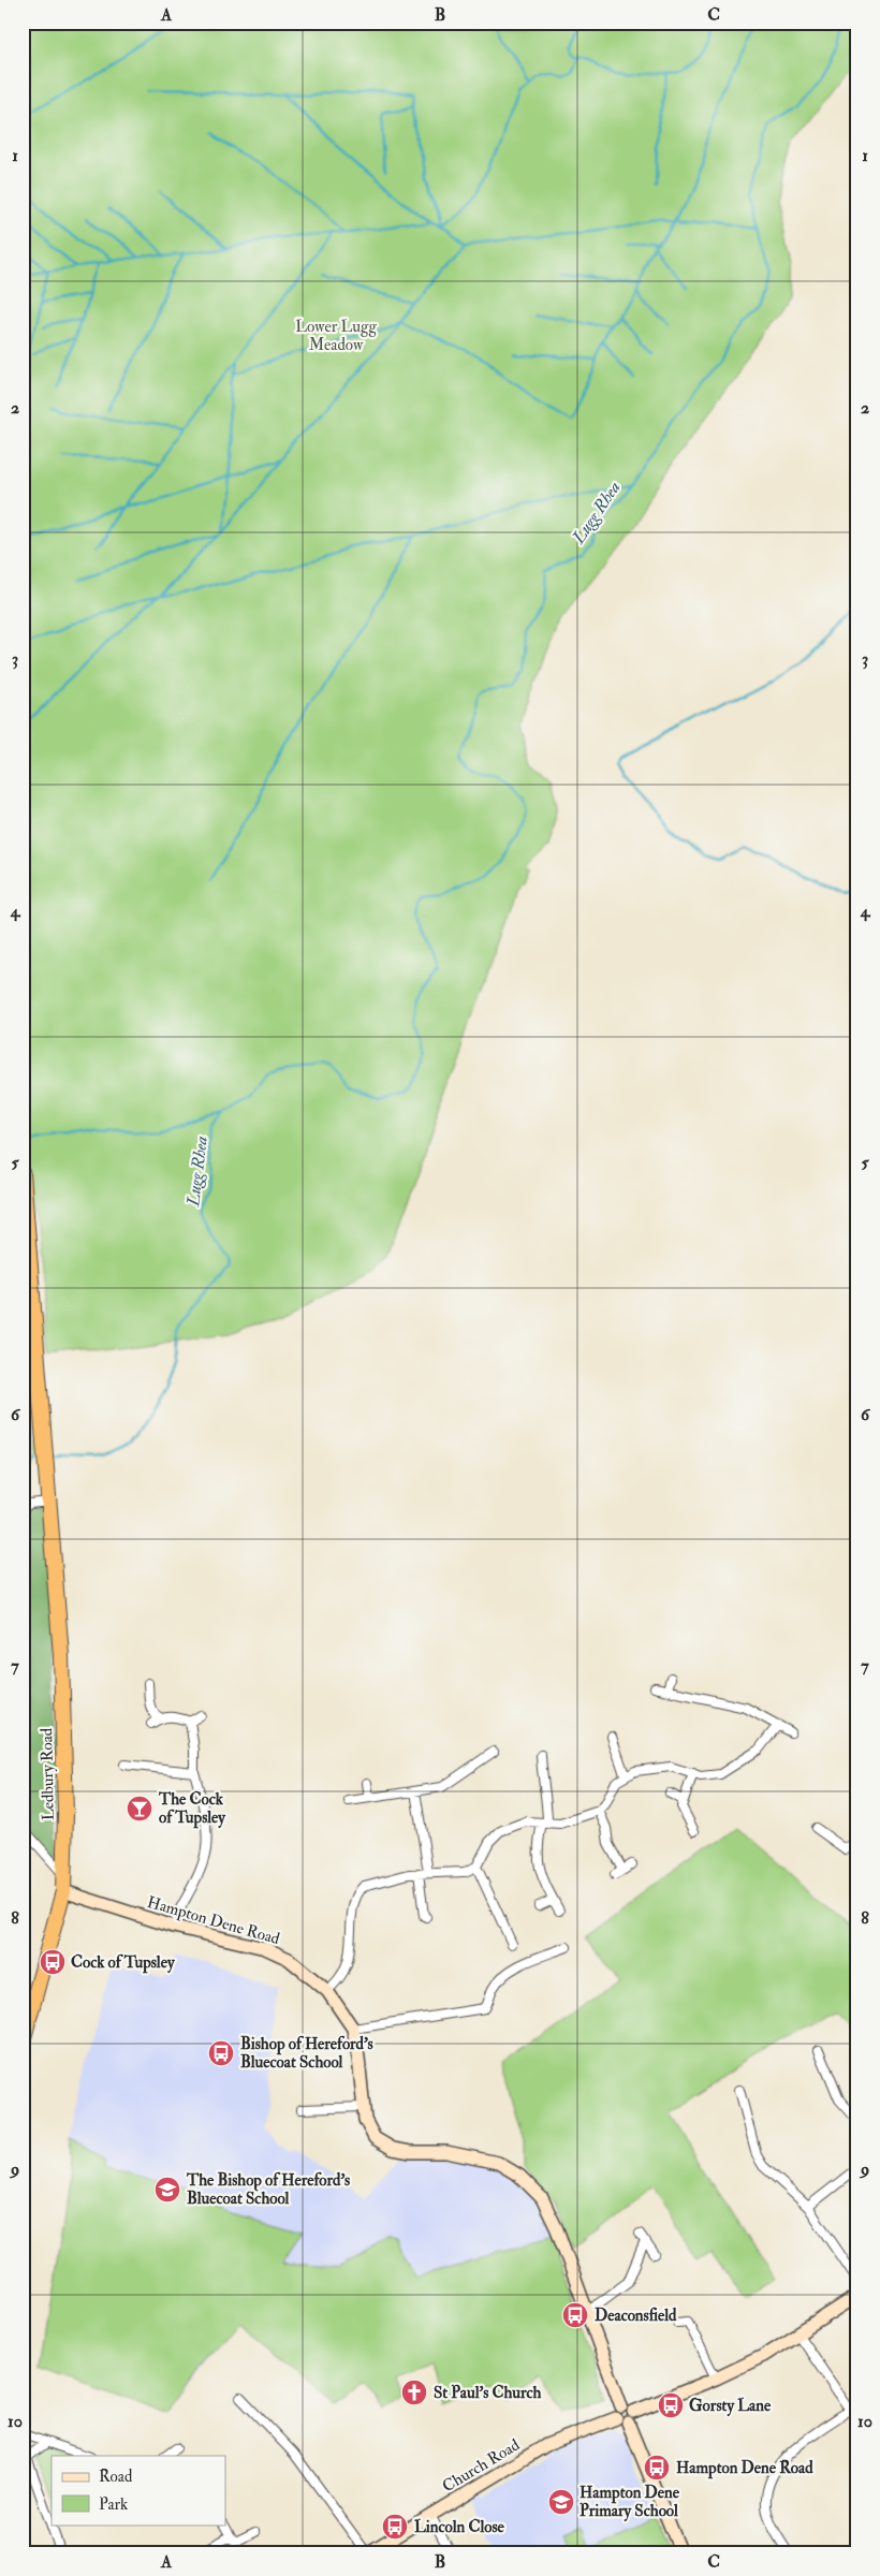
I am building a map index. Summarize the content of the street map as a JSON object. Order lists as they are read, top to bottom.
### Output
{
  "streets": {
    "highway": ["Ledbury Road"],
    "street": ["Hampton Dene Road", "Church Road"]
  },
  "crossings": [
    ["Ledbury Road", "Hampton Dene Road"],
    ["Hampton Dene Road", "Church Road"]
  ],
  "water": ["Lugg Rhea"],
  "parks": ["Lower Lugg Meadow"],
  "places": {
    "bar": ["The Cock of Tupsley"],
    "bus stop": [
      "Cock of Tupsley",
      "Bishop of Hereford's Bluecoat School",
      "Deaconsfield",
      "Gorsty Lane",
      "Hampton Dene Road",
      "Lincoln Close"
    ],
    "school or university": ["The Bishop of Hereford's Bluecoat School", "Hampton Dene Primary School"],
    "church": ["St Paul's Church"]
  },
  "legend": ["Road", "Park"],
  "grid": {
    "columns": ["A", "B", "C"],
    "rows": [
      "1",
      "2",
      "3",
      "4",
      "5",
      "6",
      "7",
      "8",
      "9",
      "10"
    ]
  }
}
